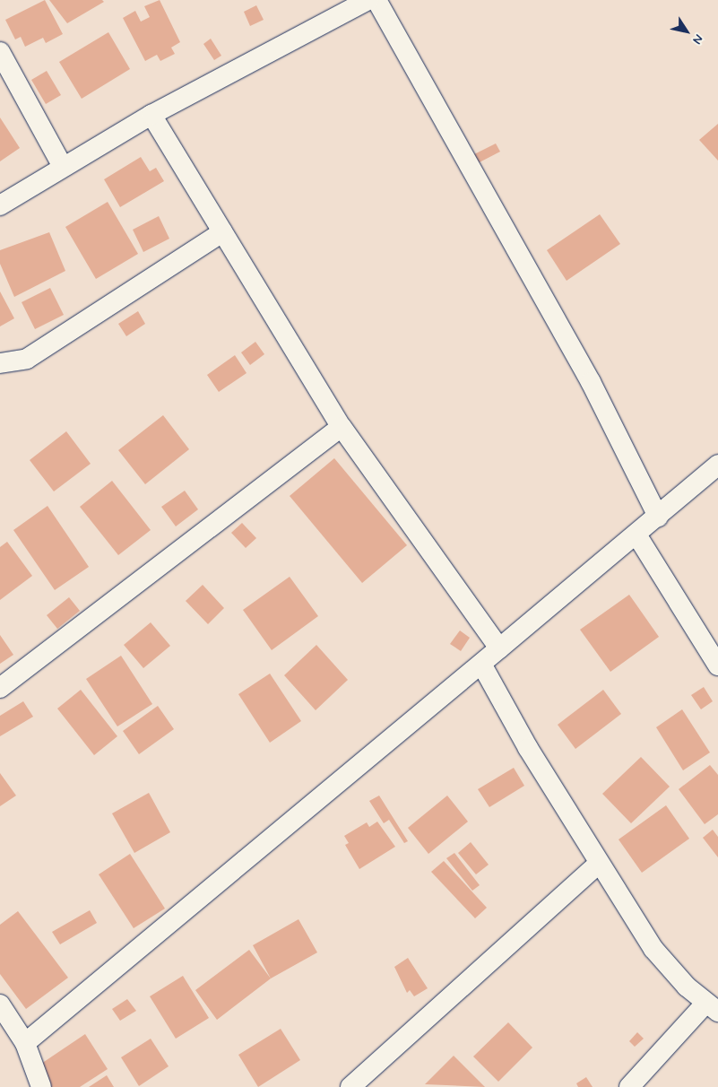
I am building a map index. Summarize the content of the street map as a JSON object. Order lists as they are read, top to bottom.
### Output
{
  "north": "bottom right"
}
